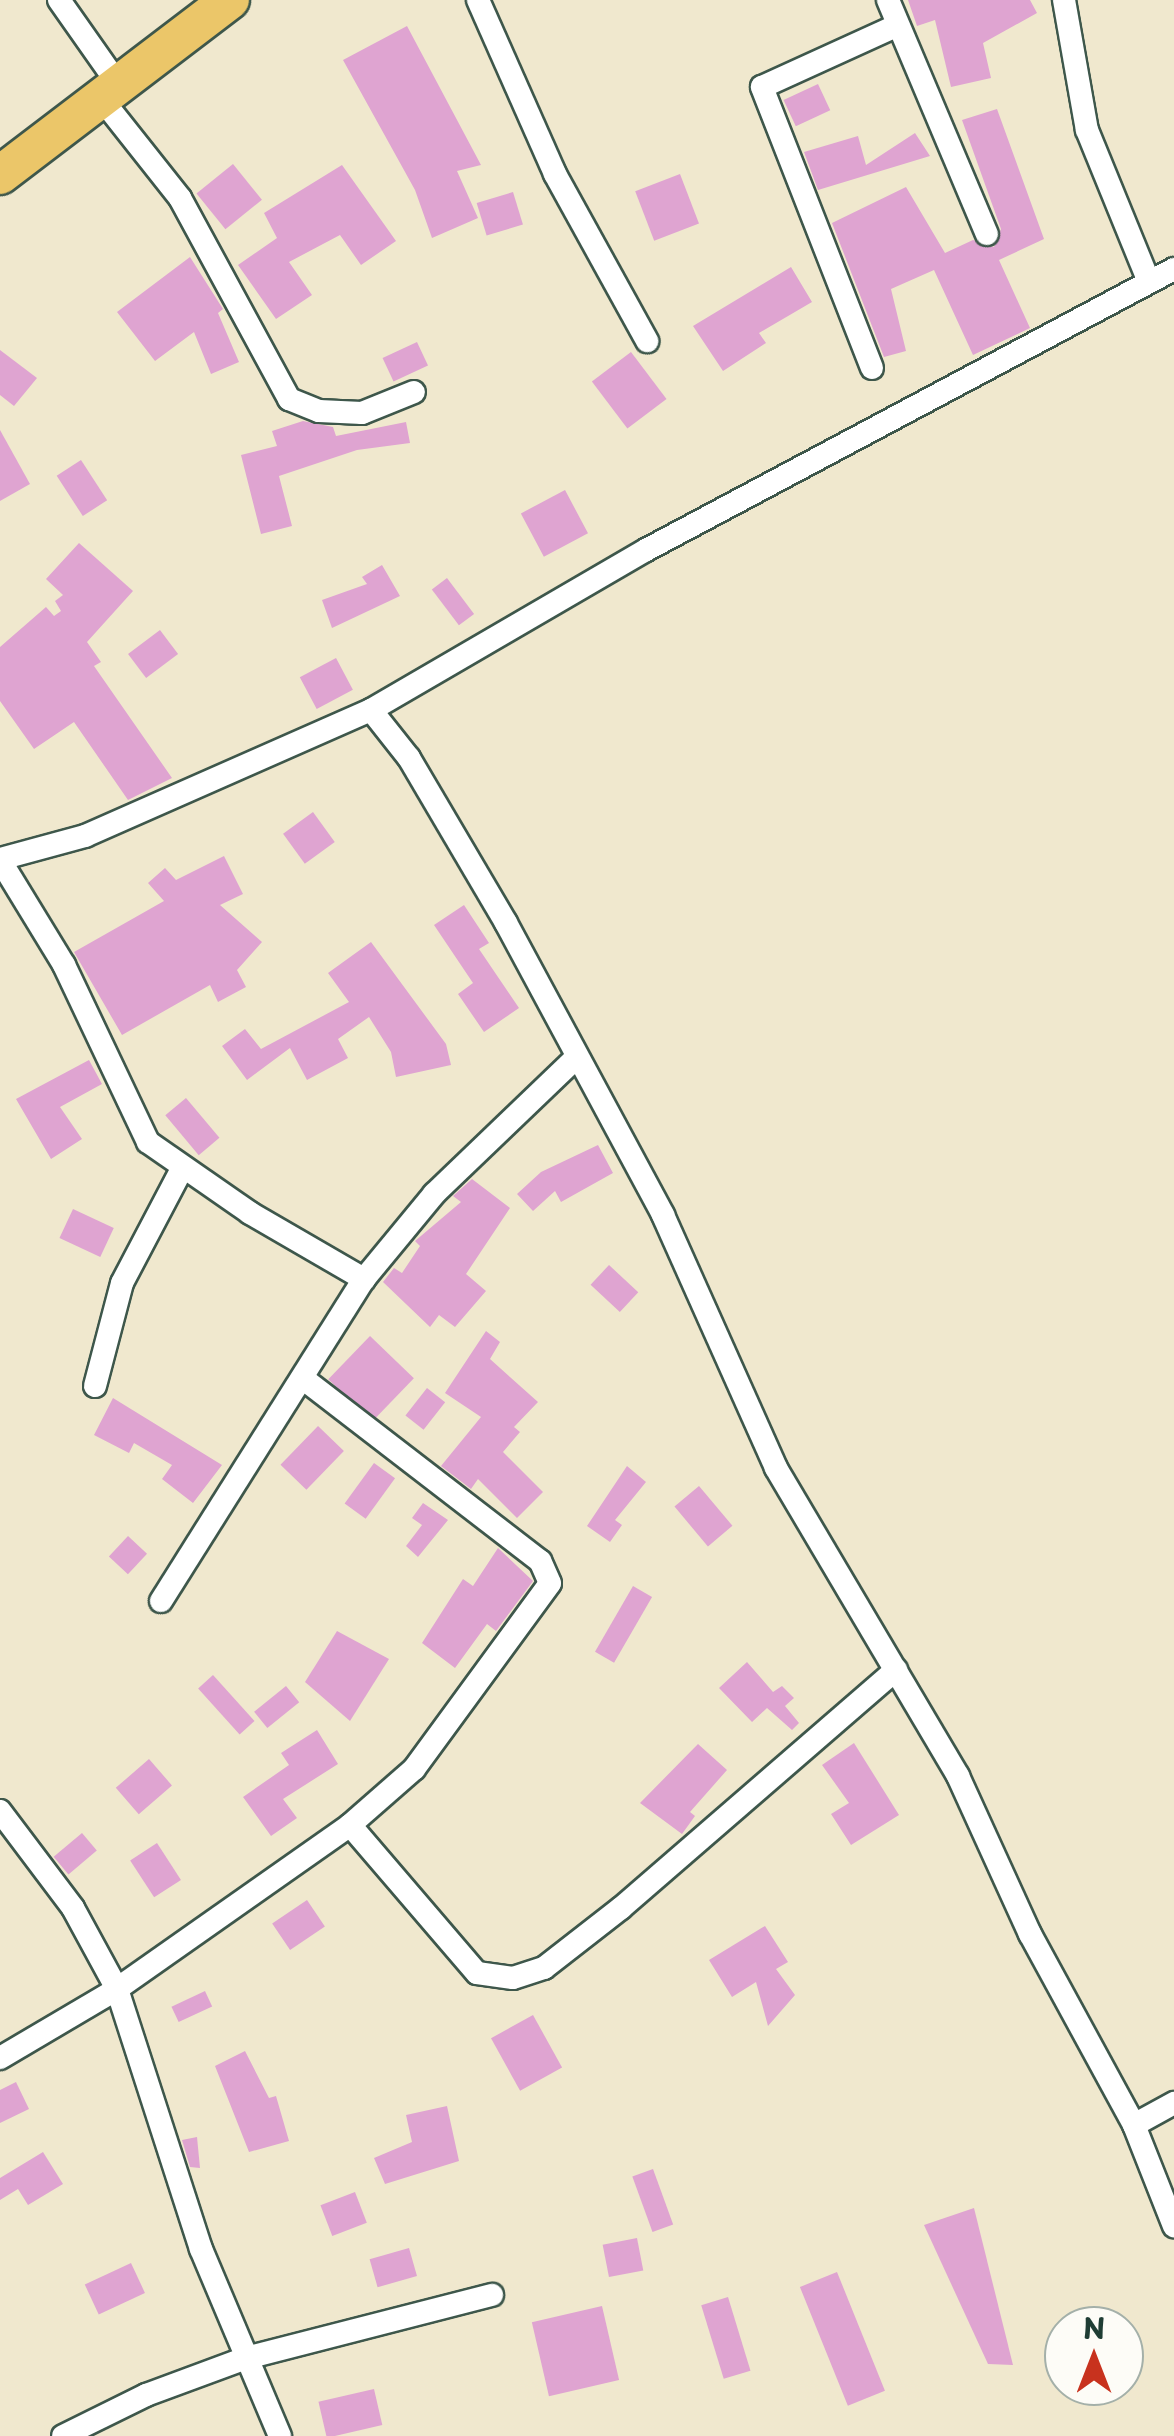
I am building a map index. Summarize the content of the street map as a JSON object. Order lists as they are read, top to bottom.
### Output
{
  "north": "top"
}
